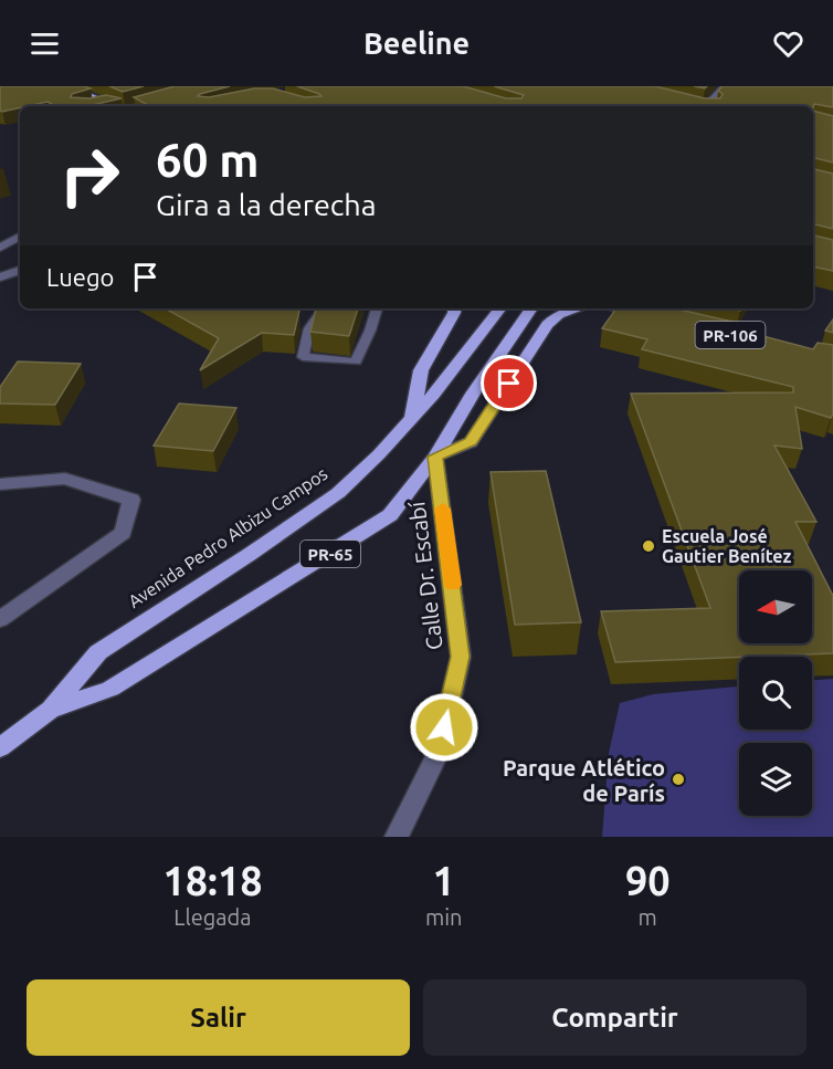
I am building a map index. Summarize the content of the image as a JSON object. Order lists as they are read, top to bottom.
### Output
{
  "streets": {
    "main road": ["Avenida Pedro Albizu Campos", "PR-65"],
    "street": ["Calle Dr. Escabí"]
  },
  "crossings": [
    ["Avenida Pedro Albizu Campos", "Calle Dr. Escabí"]
  ],
  "places": ["Escuela José Gautier Benítez", "Parque Atlético de París"],
  "north": "left",
  "page": {
    "header": "Beeline",
    "turn": ["60 m", "Gira a la derecha"],
    "then": "Luego",
    "eta": [
      "18:18",
      "Llegada",
      "1",
      "min",
      "90",
      "m"
    ],
    "buttons": ["Salir", "Compartir"]
  }
}
